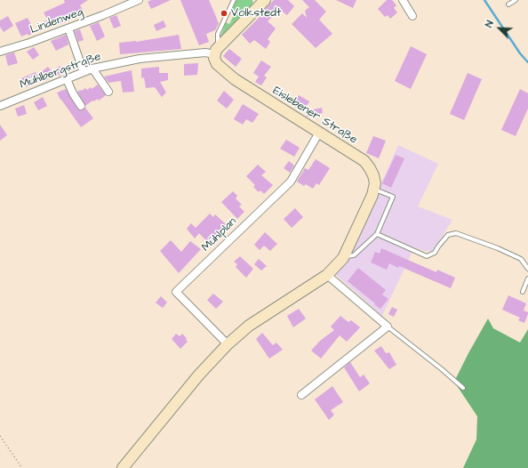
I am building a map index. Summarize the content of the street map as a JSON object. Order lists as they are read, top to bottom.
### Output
{
  "streets": {
    "main road": ["Eislebener Straße"],
    "street": ["Lindenweg", "Mühlbergstraße", "Mühlplan"]
  },
  "crossings": [
    ["Mühlbergstraße", "Eislebener Straße"],
    ["Eislebener Straße", "Mühlplan"]
  ],
  "places": ["Volkstedt"],
  "north": "top left"
}
